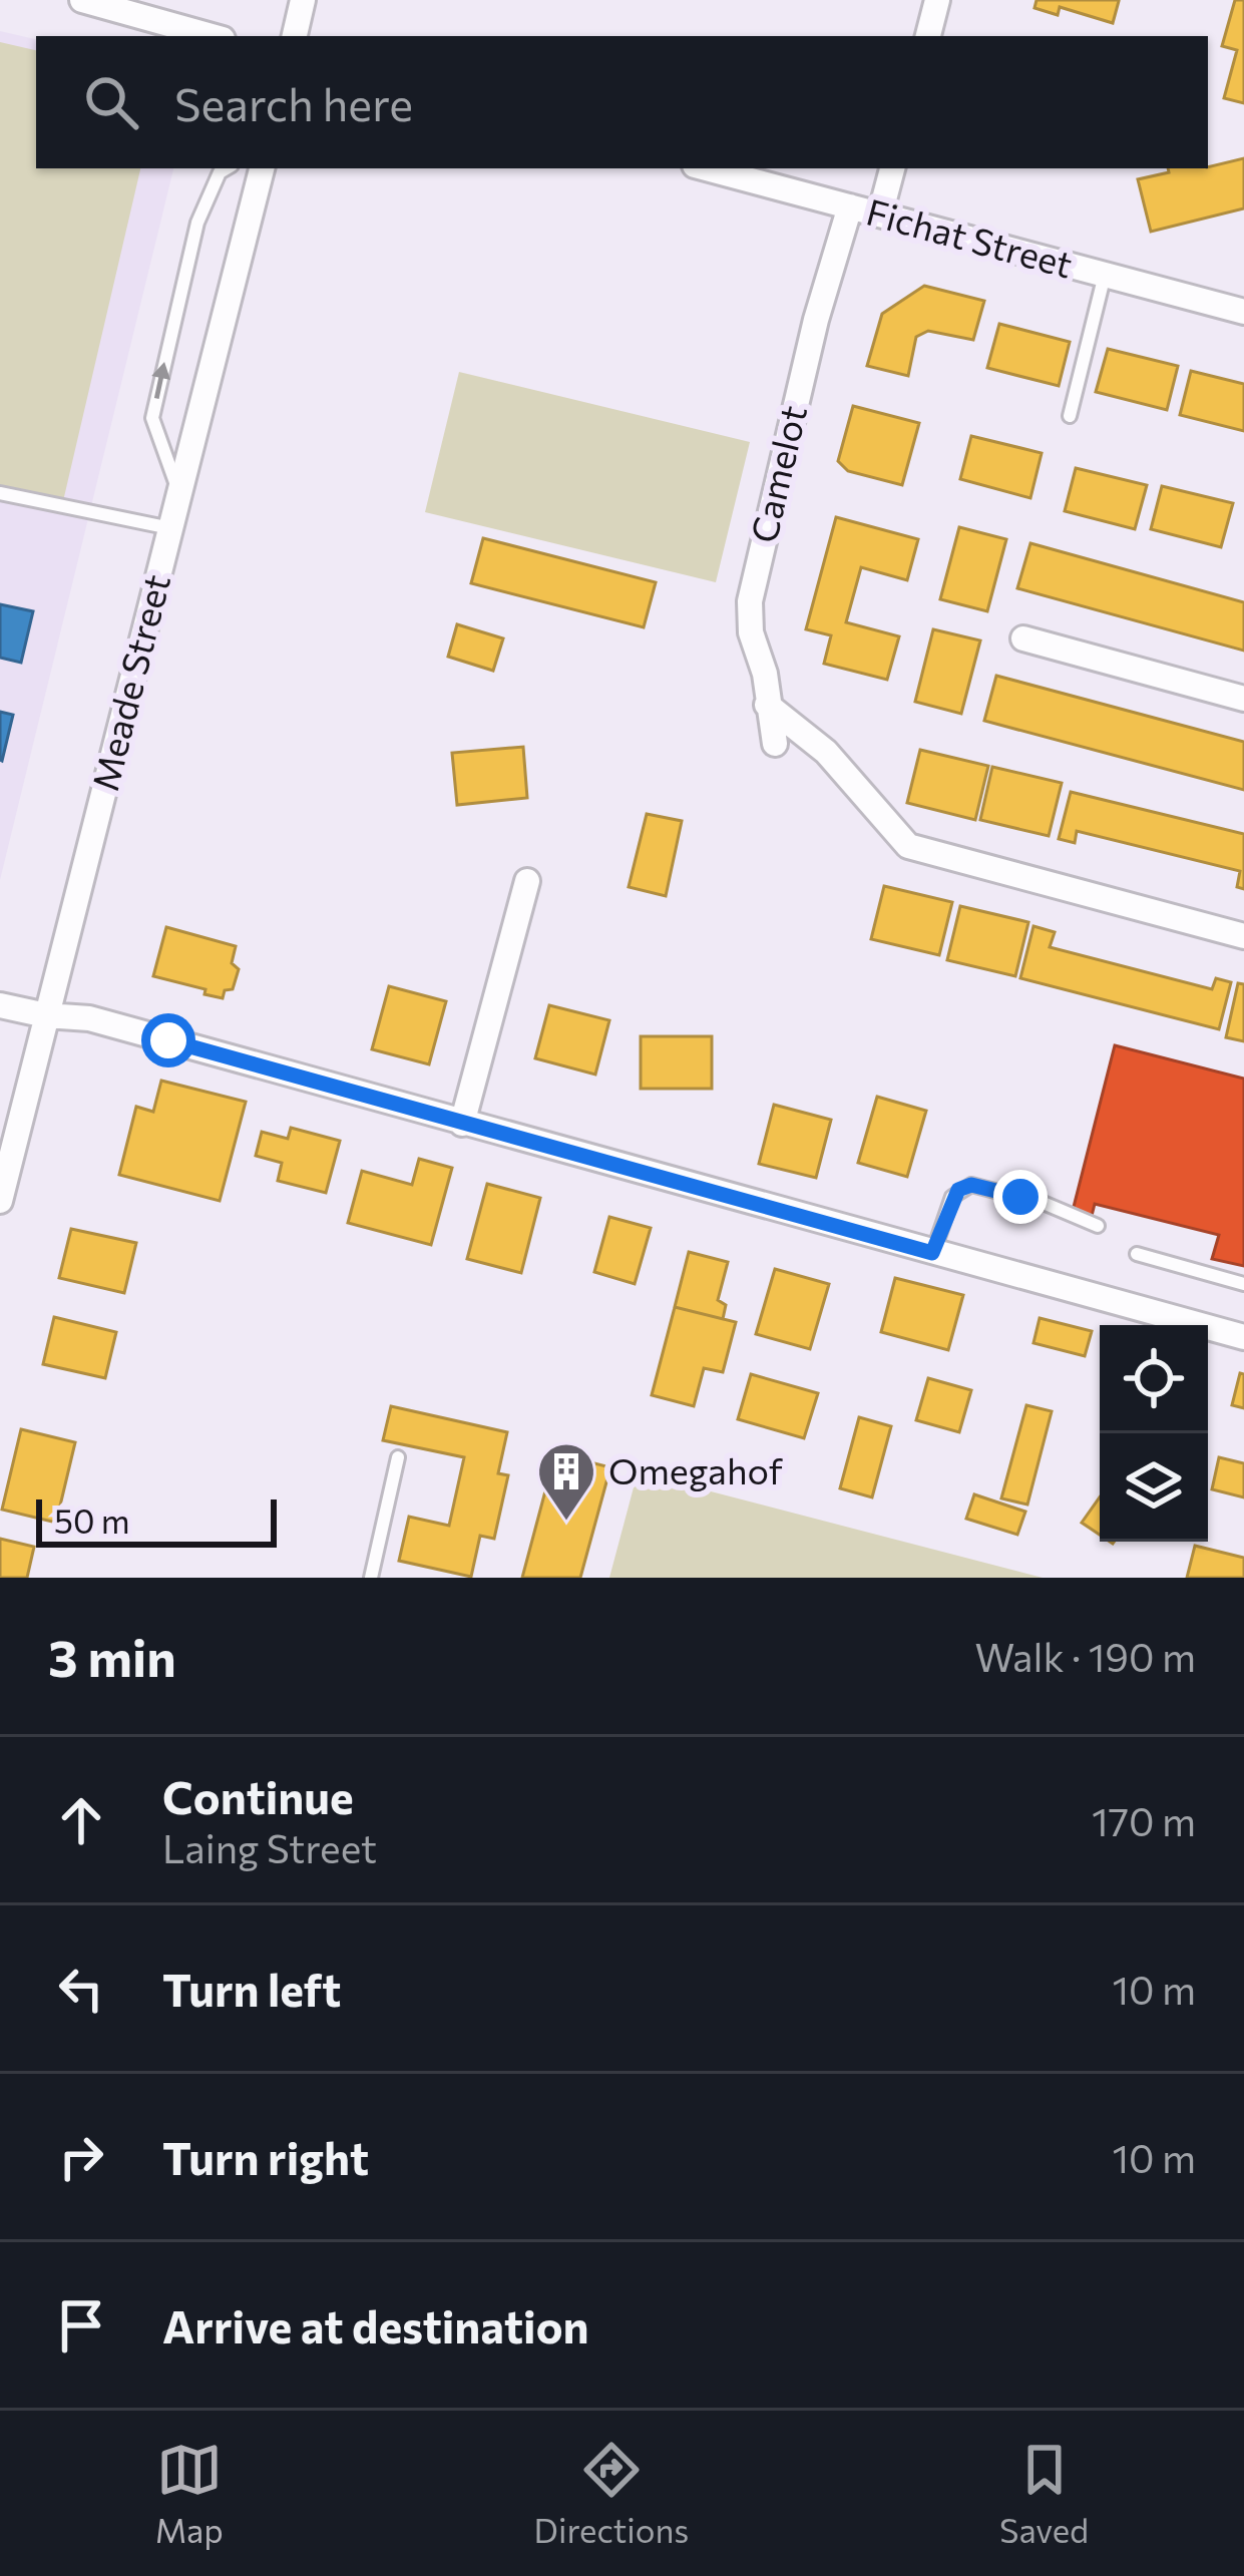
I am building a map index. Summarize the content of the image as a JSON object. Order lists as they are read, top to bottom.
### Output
{
  "streets": {
    "street": ["Fichat Street", "Camelot", "Meade Street"]
  },
  "crossings": [
    ["Fichat Street", "Camelot"]
  ],
  "places": {
    "building": ["Omegahof"]
  },
  "scale_bar": "50 m",
  "page": {
    "search": "Search here",
    "scale": "50 m",
    "heading": ["3 min", "Walk · 190 m"],
    "list": [
      ["Continue", "Laing Street", "170 m"],
      ["Turn left", "10 m"],
      ["Turn right", "10 m"],
      "Arrive at destination"
    ],
    "nav": ["Map", "Directions", "Saved"]
  }
}
